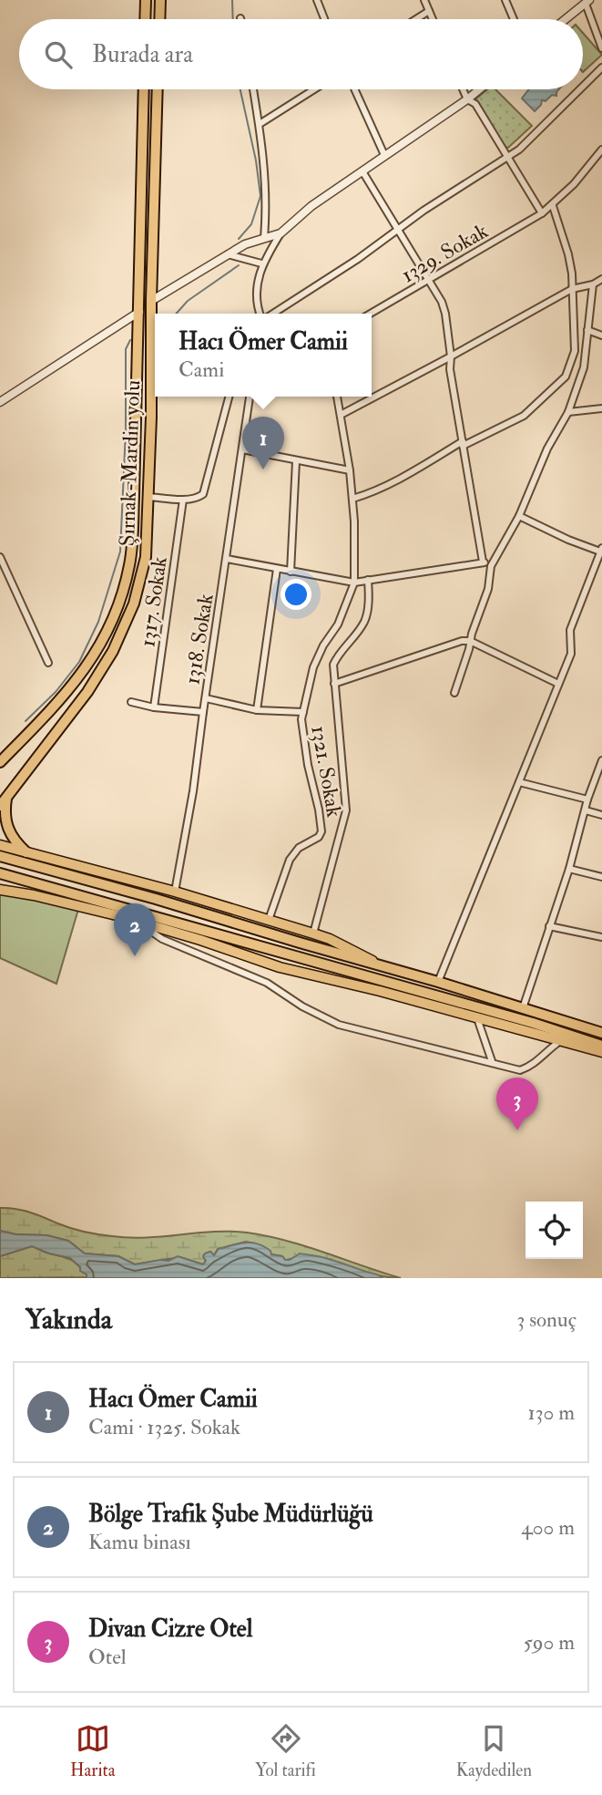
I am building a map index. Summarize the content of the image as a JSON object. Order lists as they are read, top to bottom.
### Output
{
  "streets": {
    "highway": ["Şırnak-Mardin yolu"],
    "street": [
      "1329. Sokak",
      "1317. Sokak",
      "1318. Sokak",
      "1321. Sokak"
    ]
  },
  "page": {
    "search": "Burada ara",
    "popup": ["Hacı Ömer Camii", "Cami"],
    "pins": ["1", "2", "3"],
    "heading": ["Yakında", "3 sonuç"],
    "list": [
      {
        "mark": "1",
        "name": "Hacı Ömer Camii",
        "note": "Cami · 1325. Sokak",
        "value": "130 m"
      },
      {
        "mark": "2",
        "name": "Bölge Trafik Şube Müdürlüğü",
        "note": "Kamu binası",
        "value": "400 m"
      },
      {
        "mark": "3",
        "name": "Divan Cizre Otel",
        "note": "Otel",
        "value": "590 m"
      }
    ],
    "nav": ["Harita", "Yol tarifi", "Kaydedilen"]
  }
}
